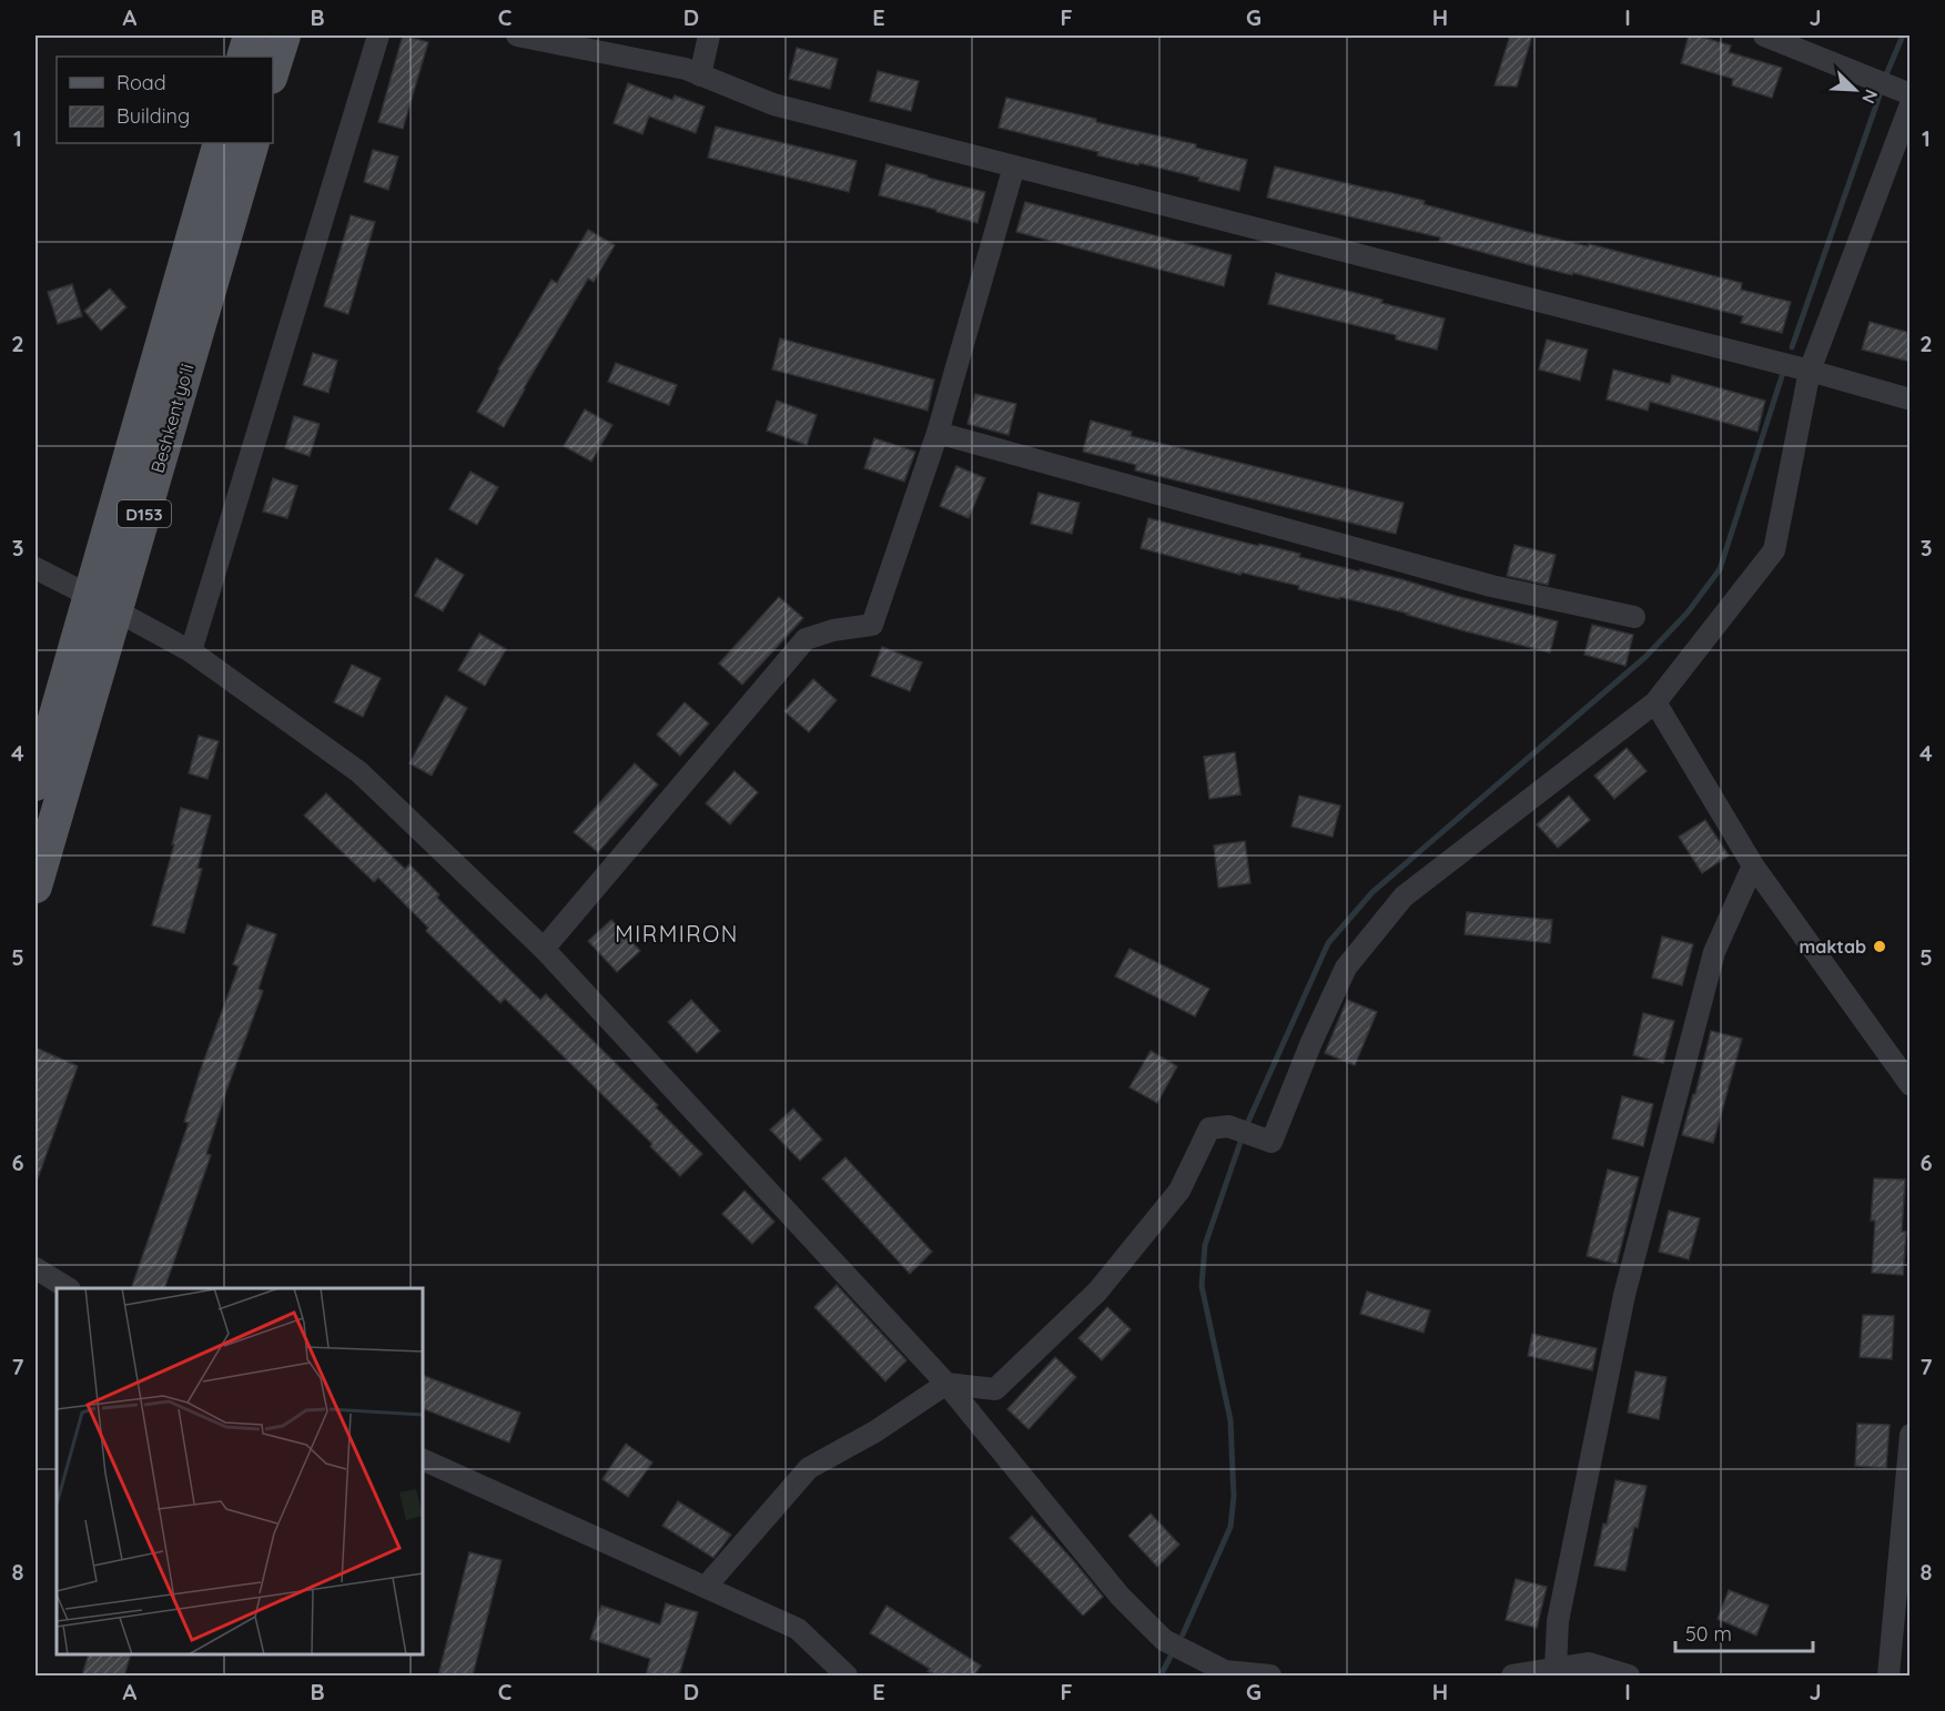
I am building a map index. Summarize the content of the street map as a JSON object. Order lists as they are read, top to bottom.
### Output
{
  "streets": {
    "main road": ["Beshkent yoʻli", "D153"]
  },
  "districts": ["MIRMIRON"],
  "places": ["maktab"],
  "legend": ["Road", "Building"],
  "scale_bar": "50 m",
  "north": "bottom right",
  "grid": {
    "columns": [
      "A",
      "B",
      "C",
      "D",
      "E",
      "F",
      "G",
      "H",
      "I",
      "J"
    ],
    "rows": [
      "1",
      "2",
      "3",
      "4",
      "5",
      "6",
      "7",
      "8"
    ]
  }
}
